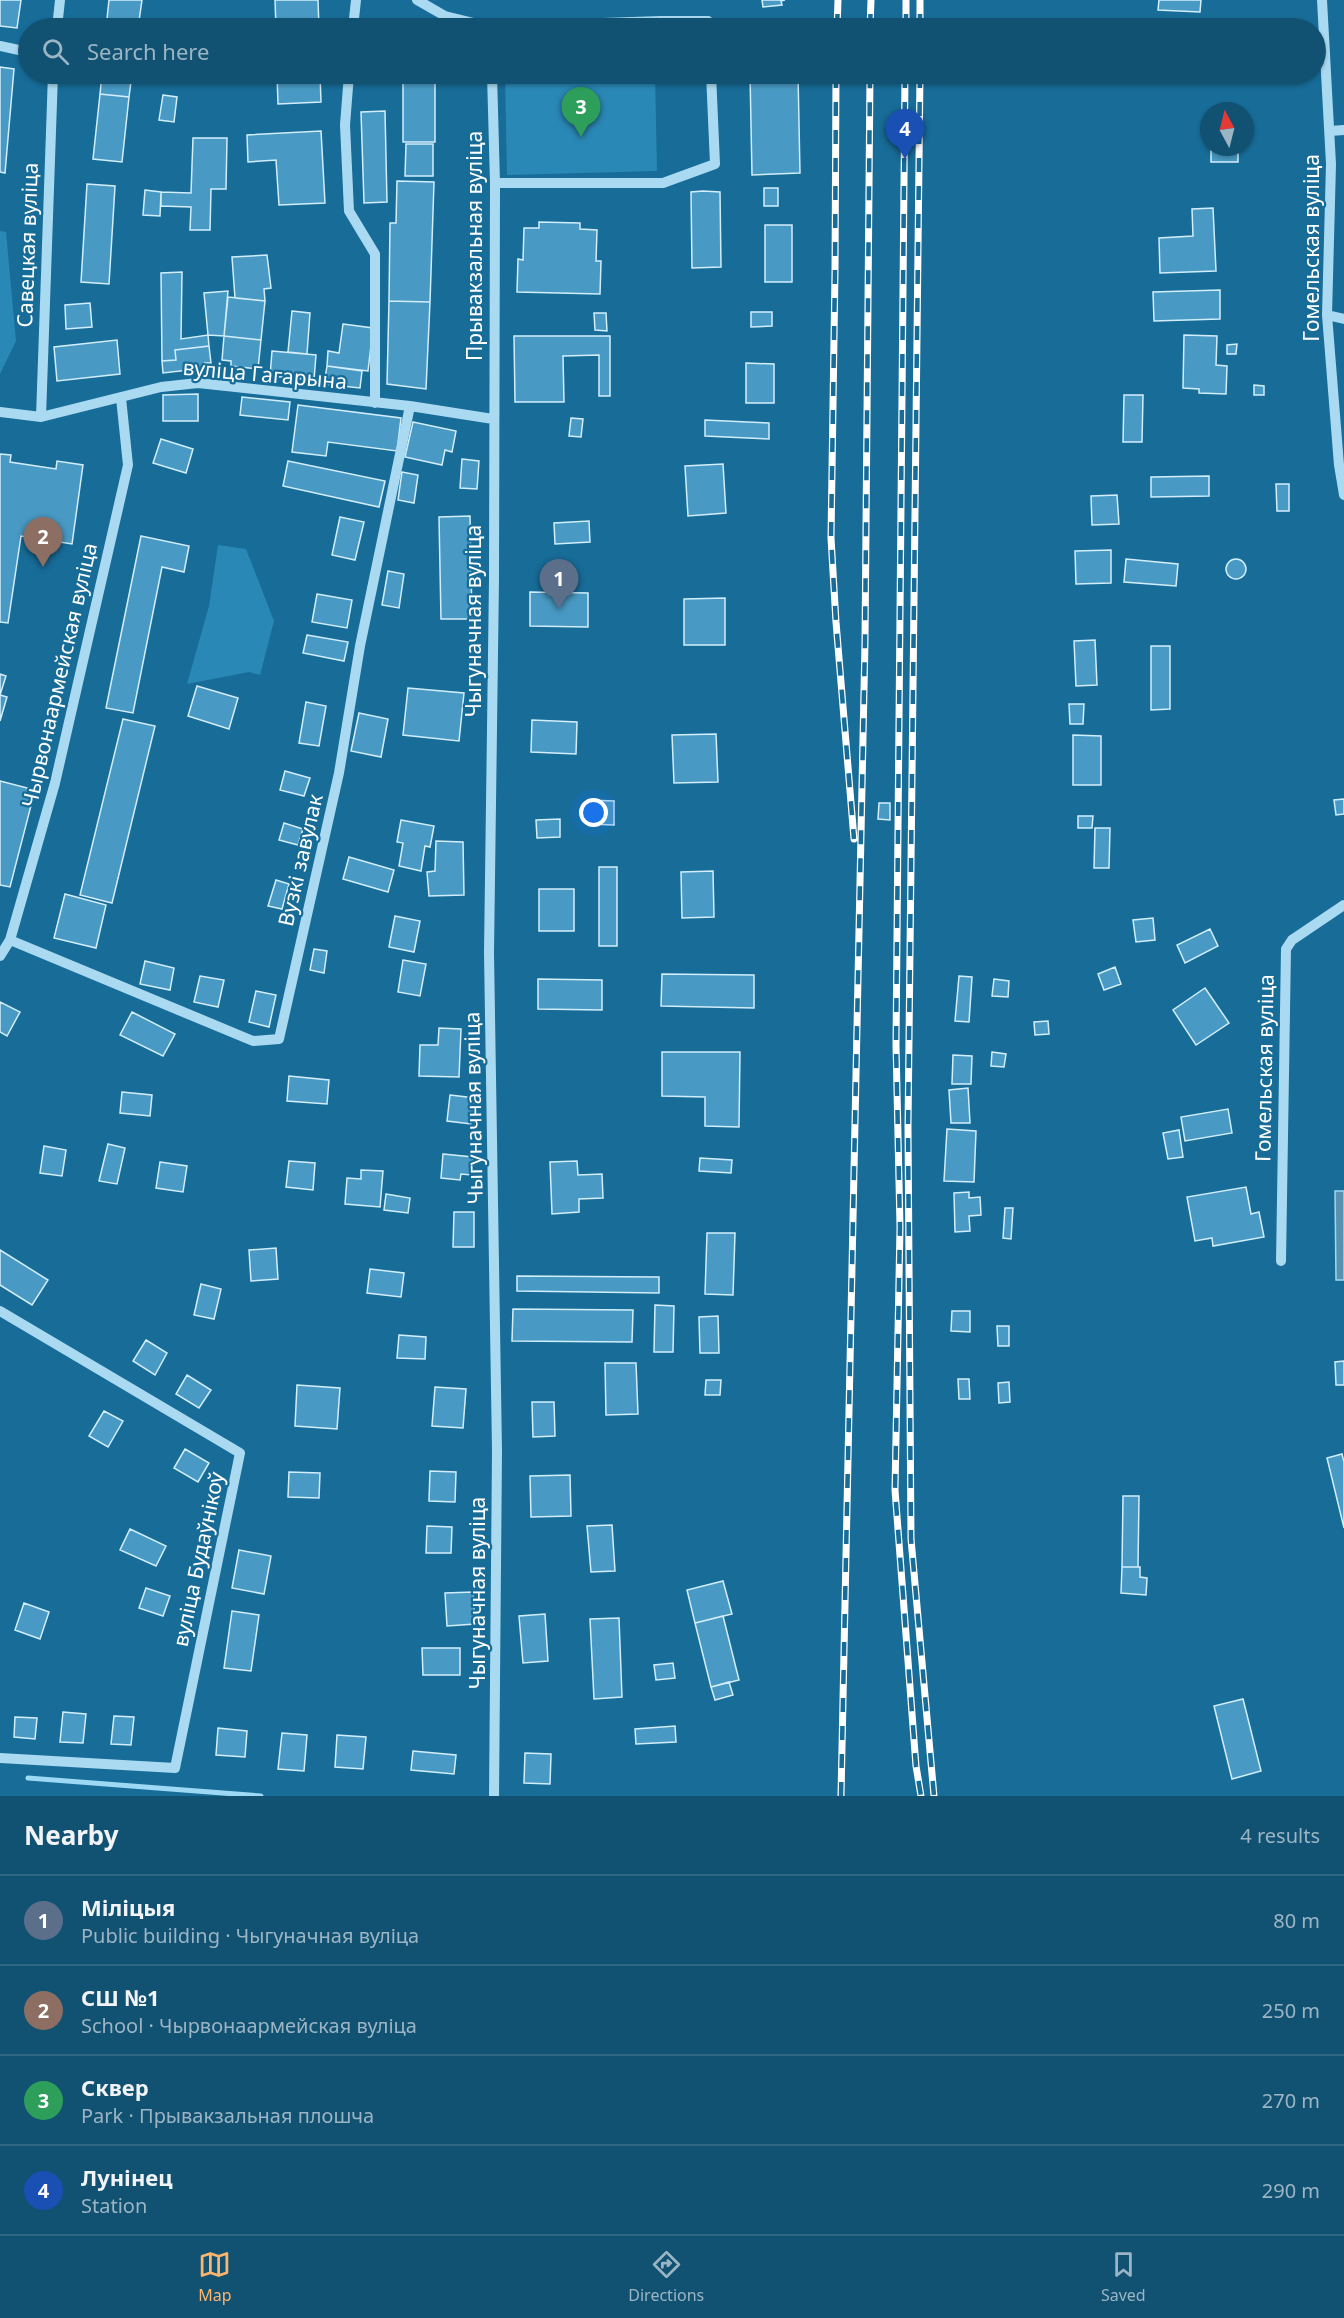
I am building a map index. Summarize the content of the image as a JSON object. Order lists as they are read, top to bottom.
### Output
{
  "streets": {
    "street": [
      "Савецкая вуліца",
      "Прывакзальная вуліца",
      "Гомельская вуліца",
      "вуліца Гагарына",
      "Чыгуначная вуліца",
      "Чырвонаармейская вуліца",
      "Вузкі завулак",
      "вуліца Будаўнікоў"
    ]
  },
  "crossings": [
    ["Савецкая вуліца", "вуліца Гагарына"],
    ["Прывакзальная вуліца", "вуліца Гагарына"],
    ["Прывакзальная вуліца", "Чыгуначная вуліца"],
    ["вуліца Гагарына", "Чыгуначная вуліца"],
    ["вуліца Гагарына", "Чырвонаармейская вуліца"],
    ["вуліца Гагарына", "Вузкі завулак"],
    ["Чырвонаармейская вуліца", "Вузкі завулак"]
  ],
  "north": "top",
  "page": {
    "search": "Search here",
    "pins": [
      "3",
      "4",
      "2",
      "1"
    ],
    "heading": ["Nearby", "4 results"],
    "list": [
      {
        "mark": "1",
        "name": "Міліцыя",
        "note": "Public building · Чыгуначная вуліца",
        "value": "80 m"
      },
      {
        "mark": "2",
        "name": "СШ №1",
        "note": "School · Чырвонаармейская вуліца",
        "value": "250 m"
      },
      {
        "mark": "3",
        "name": "Сквер",
        "note": "Park · Прывакзальная плошча",
        "value": "270 m"
      },
      {
        "mark": "4",
        "name": "Лунінец",
        "note": "Station",
        "value": "290 m"
      }
    ],
    "nav": ["Map", "Directions", "Saved"]
  }
}
